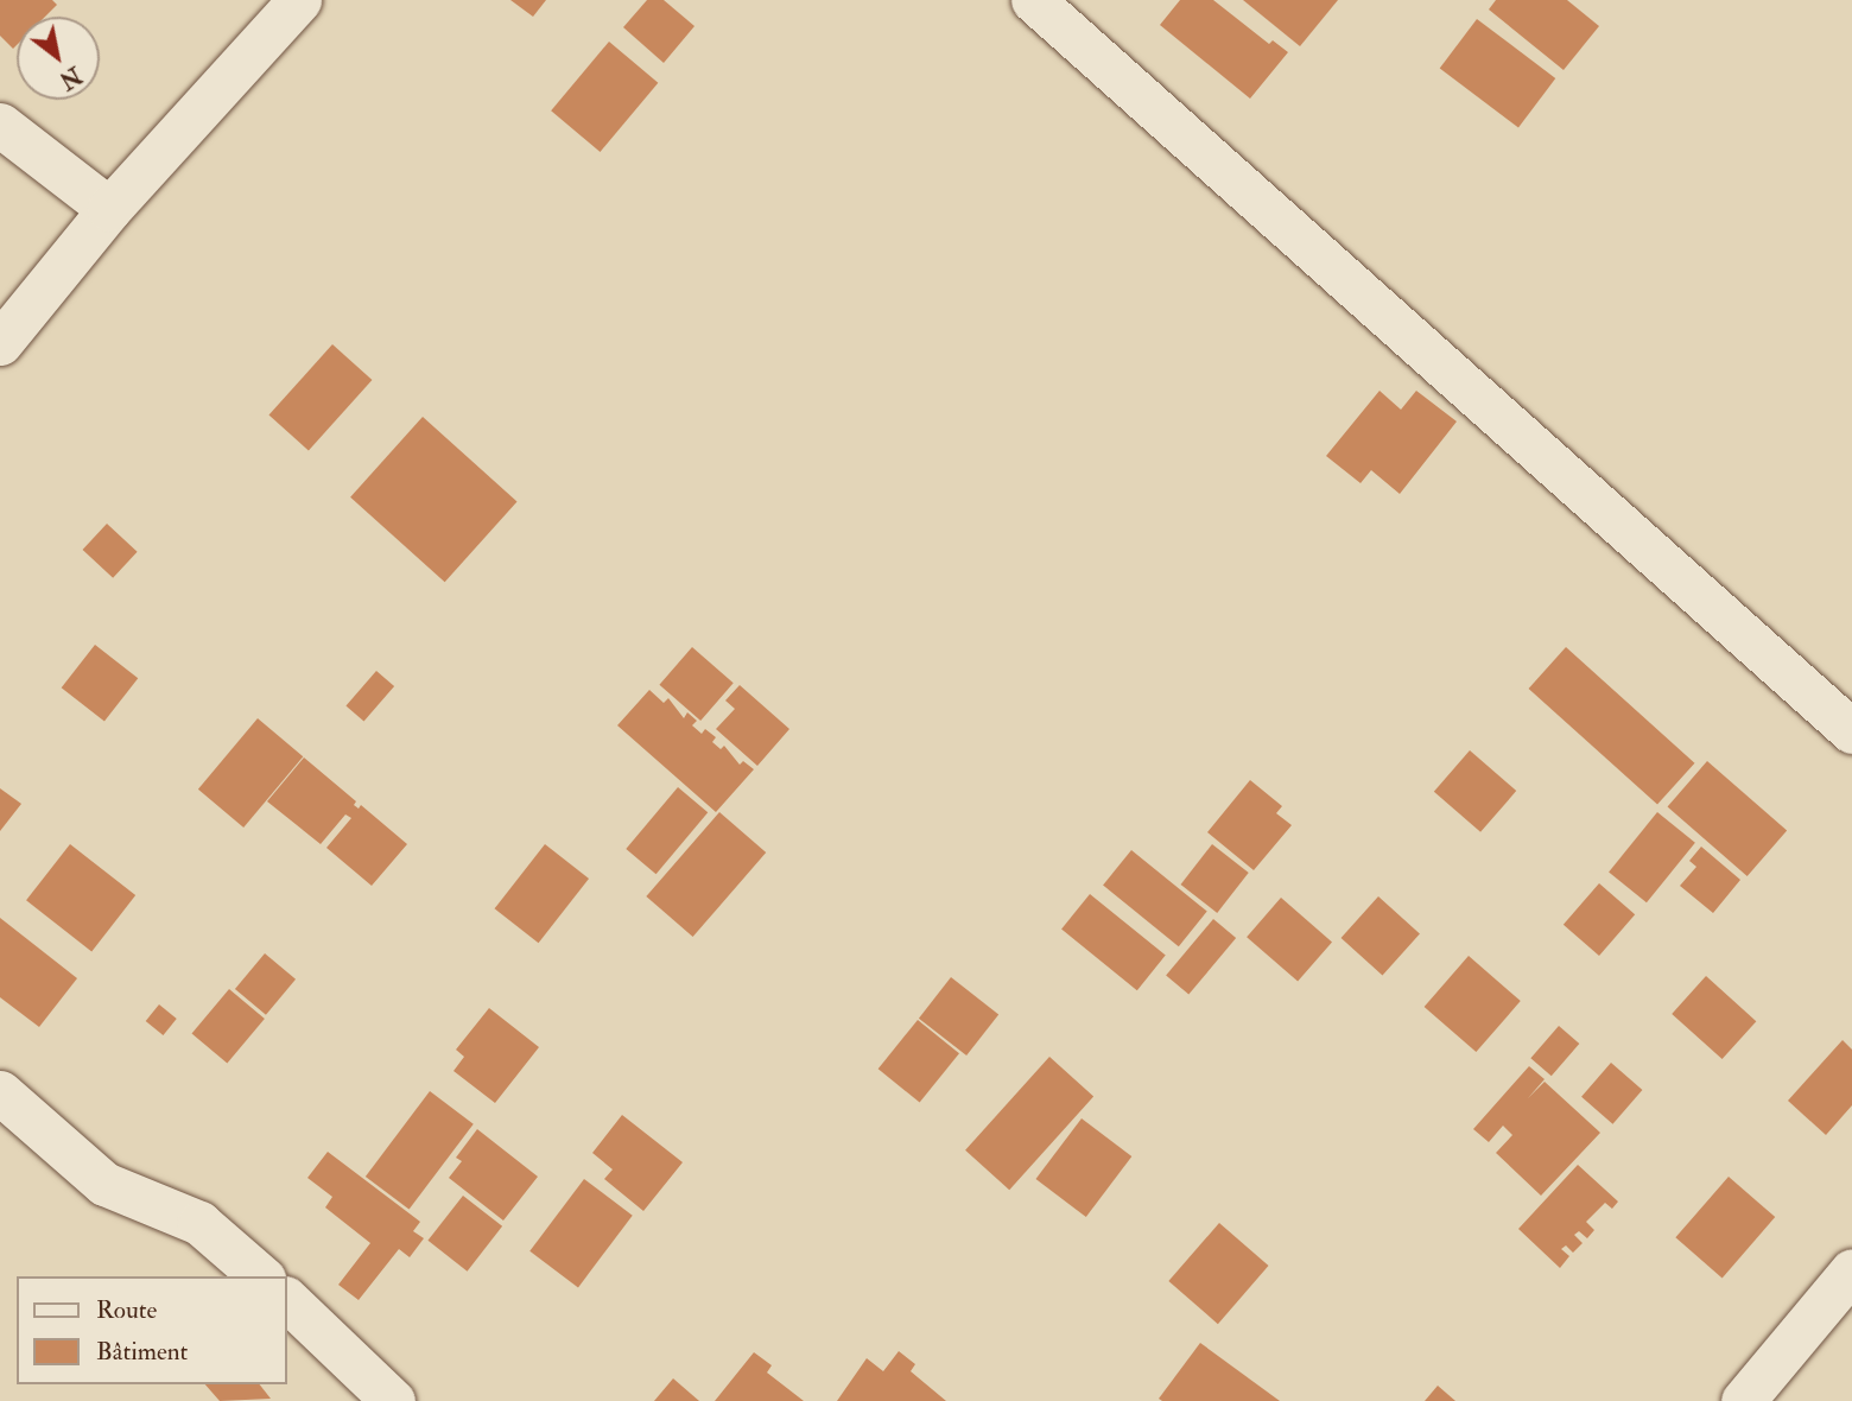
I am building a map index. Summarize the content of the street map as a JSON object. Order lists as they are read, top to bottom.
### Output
{
  "legend": ["Route", "Bâtiment"],
  "north": "bottom right"
}
